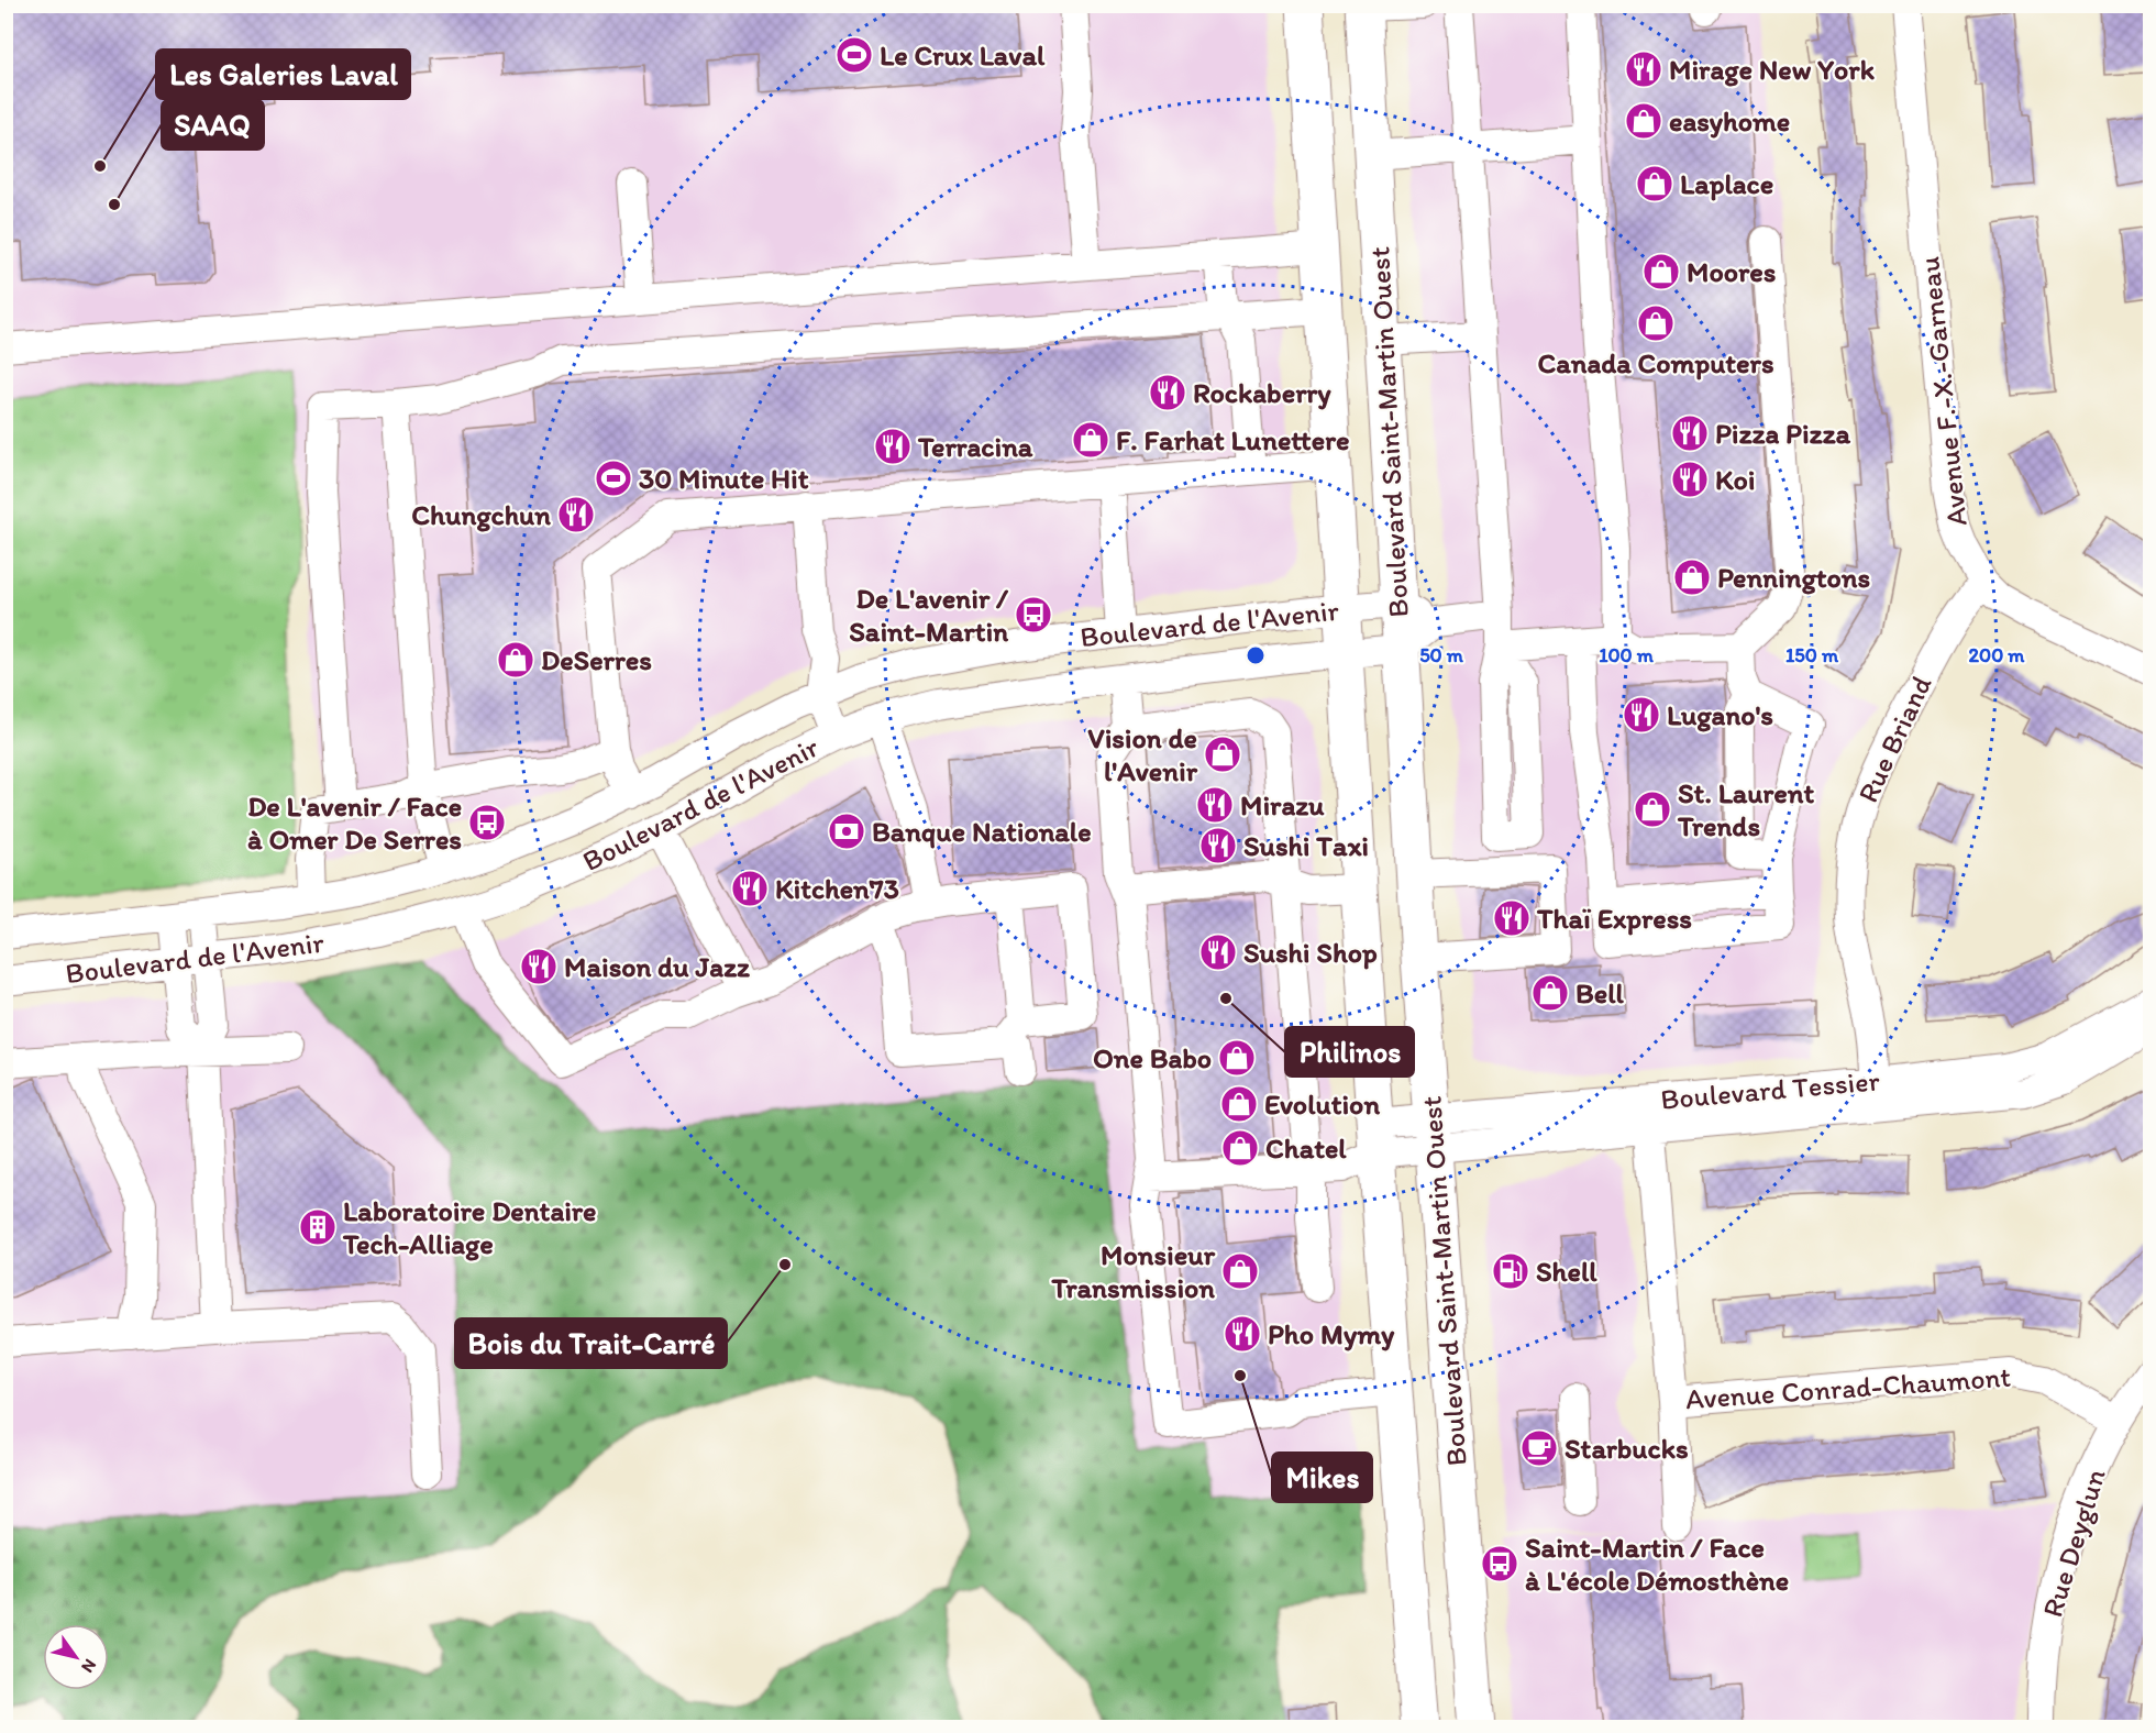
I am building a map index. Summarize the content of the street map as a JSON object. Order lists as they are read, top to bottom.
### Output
{
  "streets": {
    "main road": ["Boulevard Saint-Martin Ouest"],
    "street": [
      "Avenue F.-X.-Garneau",
      "Boulevard de l'Avenir",
      "Rue Briand",
      "Boulevard Tessier",
      "Avenue Conrad-Chaumont",
      "Rue Deyglun"
    ]
  },
  "crossings": [
    ["Avenue F.-X.-Garneau", "Rue Briand"],
    ["Boulevard Saint-Martin Ouest", "Boulevard de l'Avenir"],
    ["Boulevard Saint-Martin Ouest", "Boulevard Tessier"],
    ["Rue Briand", "Boulevard Tessier"],
    ["Boulevard Tessier", "Avenue Conrad-Chaumont"],
    ["Avenue Conrad-Chaumont", "Rue Deyglun"]
  ],
  "places": {
    "sports": ["Le Crux Laval", "30 Minute Hit"],
    "restaurant": [
      "Mirage New York",
      "Rockaberry",
      "Pizza Pizza",
      "Terracina",
      "Koi",
      "Chungchun",
      "Lugano's",
      "Mirazu",
      "Sushi Taxi",
      "Kitchen73",
      "Thaï Express",
      "Sushi Shop",
      "Maison du Jazz",
      "Pho Mymy"
    ],
    "shop": [
      "easyhome",
      "Laplace",
      "Moores",
      "Canada Computers",
      "F. Farhat Lunettere",
      "Penningtons",
      "DeSerres",
      "Vision de l'Avenir",
      "St. Laurent Trends",
      "Bell",
      "One Babo",
      "Evolution",
      "Chatel",
      "Monsieur Transmission"
    ],
    "other": [
      "Les Galeries Laval",
      "SAAQ",
      "Philinos",
      "Bois du Trait-Carré",
      "Mikes"
    ],
    "bus stop": ["De L'avenir / Saint-Martin", "De L'avenir / Face à Omer De Serres", "Saint-Martin / Face à L'école Démosthène"],
    "bank": ["Banque Nationale"],
    "building": ["Laboratoire Dentaire Tech-Alliage"],
    "fuel station": ["Shell"],
    "cafe": ["Starbucks"]
  },
  "north": "bottom right",
  "rings": [
    "50 m",
    "100 m",
    "150 m",
    "200 m"
  ]
}
